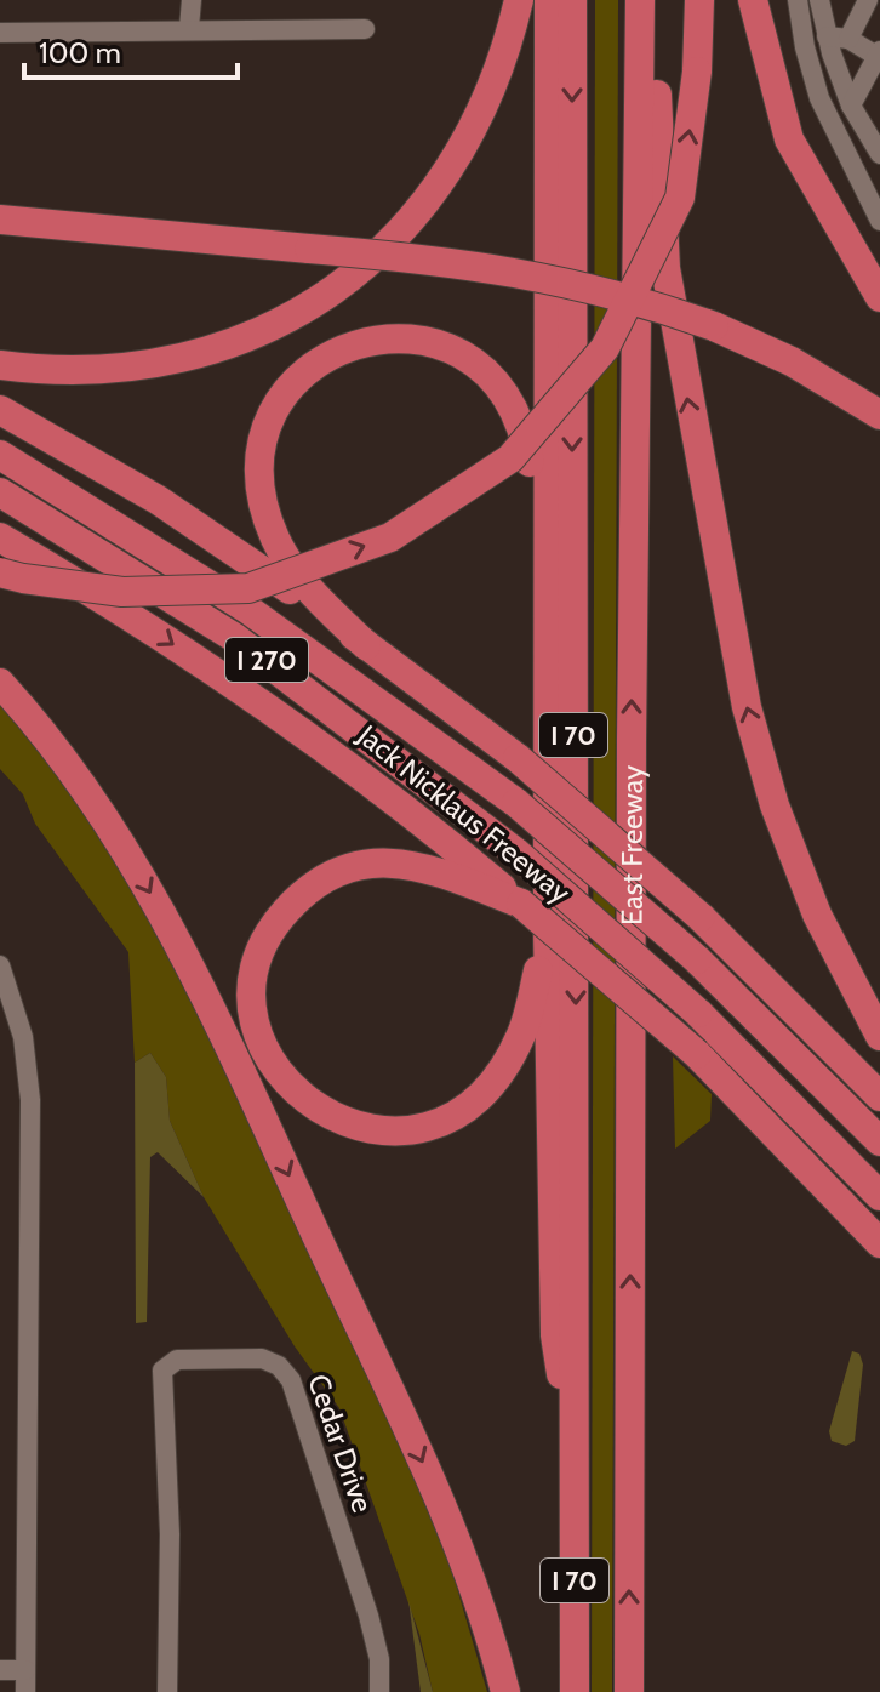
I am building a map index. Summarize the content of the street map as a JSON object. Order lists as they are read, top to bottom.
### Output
{
  "streets": {
    "highway": [
      "I 270",
      "I 70",
      "Jack Nicklaus Freeway",
      "East Freeway"
    ],
    "street": ["Cedar Drive"]
  },
  "scale_bar": "100 m"
}
